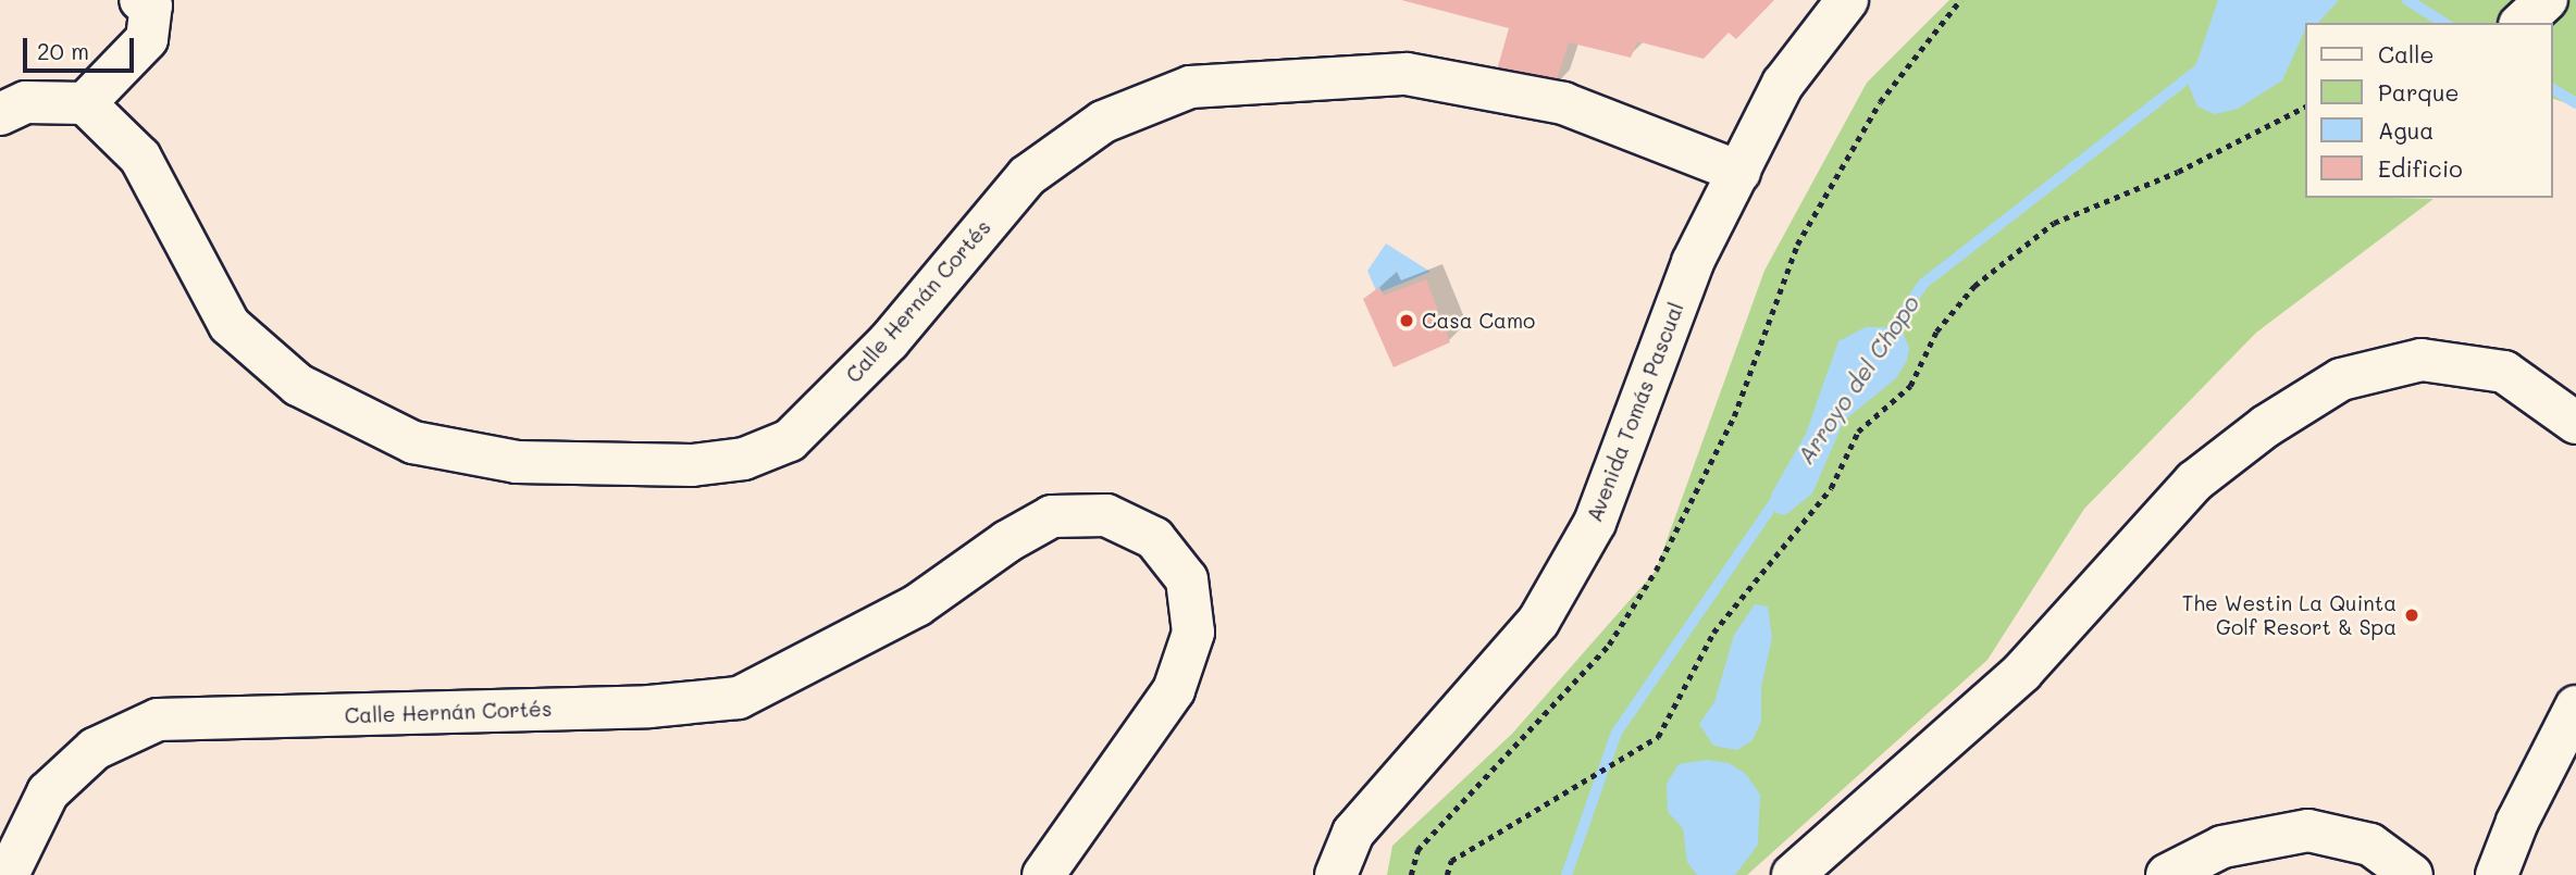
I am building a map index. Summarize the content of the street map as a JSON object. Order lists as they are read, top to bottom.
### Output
{
  "streets": {
    "street": ["Calle Hernán Cortés", "Avenida Tomás Pascual"]
  },
  "crossings": [
    ["Calle Hernán Cortés", "Avenida Tomás Pascual"]
  ],
  "water": ["Arroyo del Chopo"],
  "places": ["Casa Camo", "The Westin La Quinta Golf Resort & Spa"],
  "legend": [
    "Calle",
    "Parque",
    "Agua",
    "Edificio"
  ],
  "scale_bar": "20 m"
}
